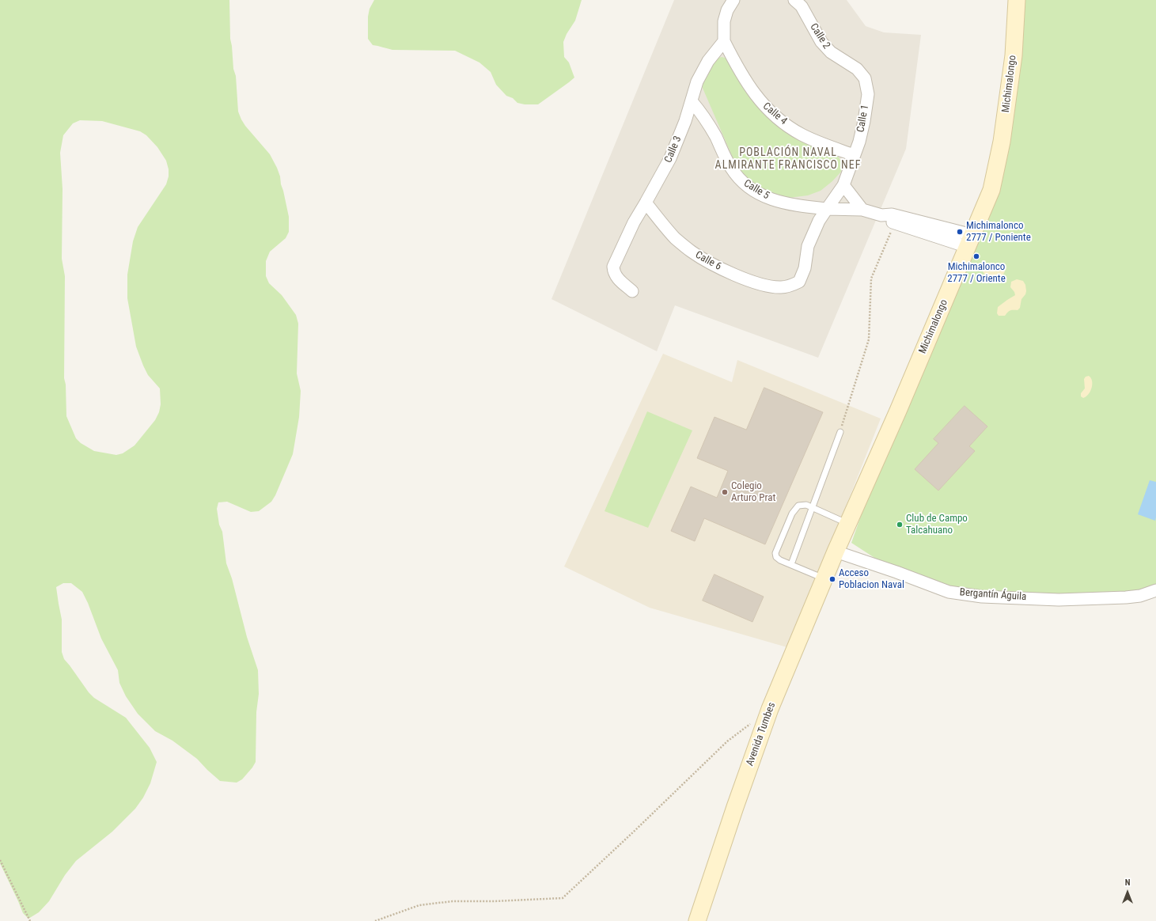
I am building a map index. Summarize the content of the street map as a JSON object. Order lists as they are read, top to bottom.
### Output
{
  "streets": {
    "main road": ["Michimalongo", "Avenida Tumbes"],
    "street": [
      "Calle 2",
      "Calle 4",
      "Calle 1",
      "Calle 3",
      "Calle 5",
      "Calle 6",
      "Bergantín Águila"
    ]
  },
  "crossings": [
    ["Calle 2", "Calle 1"],
    ["Michimalongo", "Bergantín Águila"],
    ["Michimalongo", "Avenida Tumbes"],
    ["Calle 4", "Calle 1"],
    ["Calle 4", "Calle 3"],
    ["Calle 1", "Calle 5"],
    ["Calle 1", "Calle 6"],
    ["Calle 3", "Calle 5"],
    ["Calle 3", "Calle 6"],
    ["Bergantín Águila", "Avenida Tumbes"]
  ],
  "districts": ["POBLACIÓN NAVAL ALMIRANTE FRANCISCO NEF"],
  "places": [
    "Michimalonco 2777 / Poniente",
    "Michimalonco 2777 / Oriente",
    "Colegio Arturo Prat",
    "Club de Campo Talcahuano",
    "Acceso Poblacion Naval"
  ],
  "north": "top"
}
